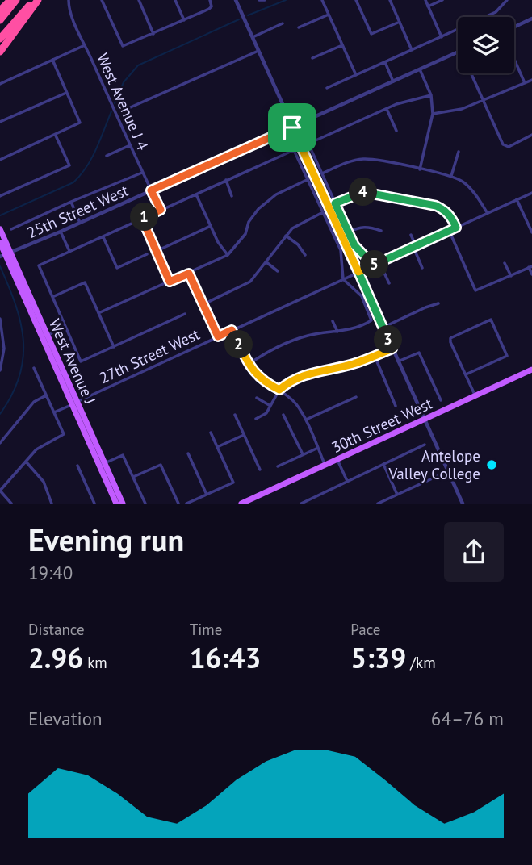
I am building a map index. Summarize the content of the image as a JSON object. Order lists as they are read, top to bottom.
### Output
{
  "streets": {
    "main road": ["West Avenue J", "30th Street West"],
    "street": ["West Avenue J 4", "25th Street West", "27th Street West"]
  },
  "crossings": [
    ["West Avenue J 4", "25th Street West"],
    ["25th Street West", "West Avenue J"],
    ["27th Street West", "West Avenue J"]
  ],
  "places": ["Antelope Valley College"],
  "page": {
    "pins": [
      "4",
      "1",
      "5",
      "3",
      "2"
    ],
    "heading": ["Evening run", "19:40"],
    "stats": [
      ["Distance", "2.96 km"],
      ["Time", "16:43"],
      ["Pace", "5:39 /km"]
    ],
    "chart": ["Elevation", "64–76 m"]
  }
}
